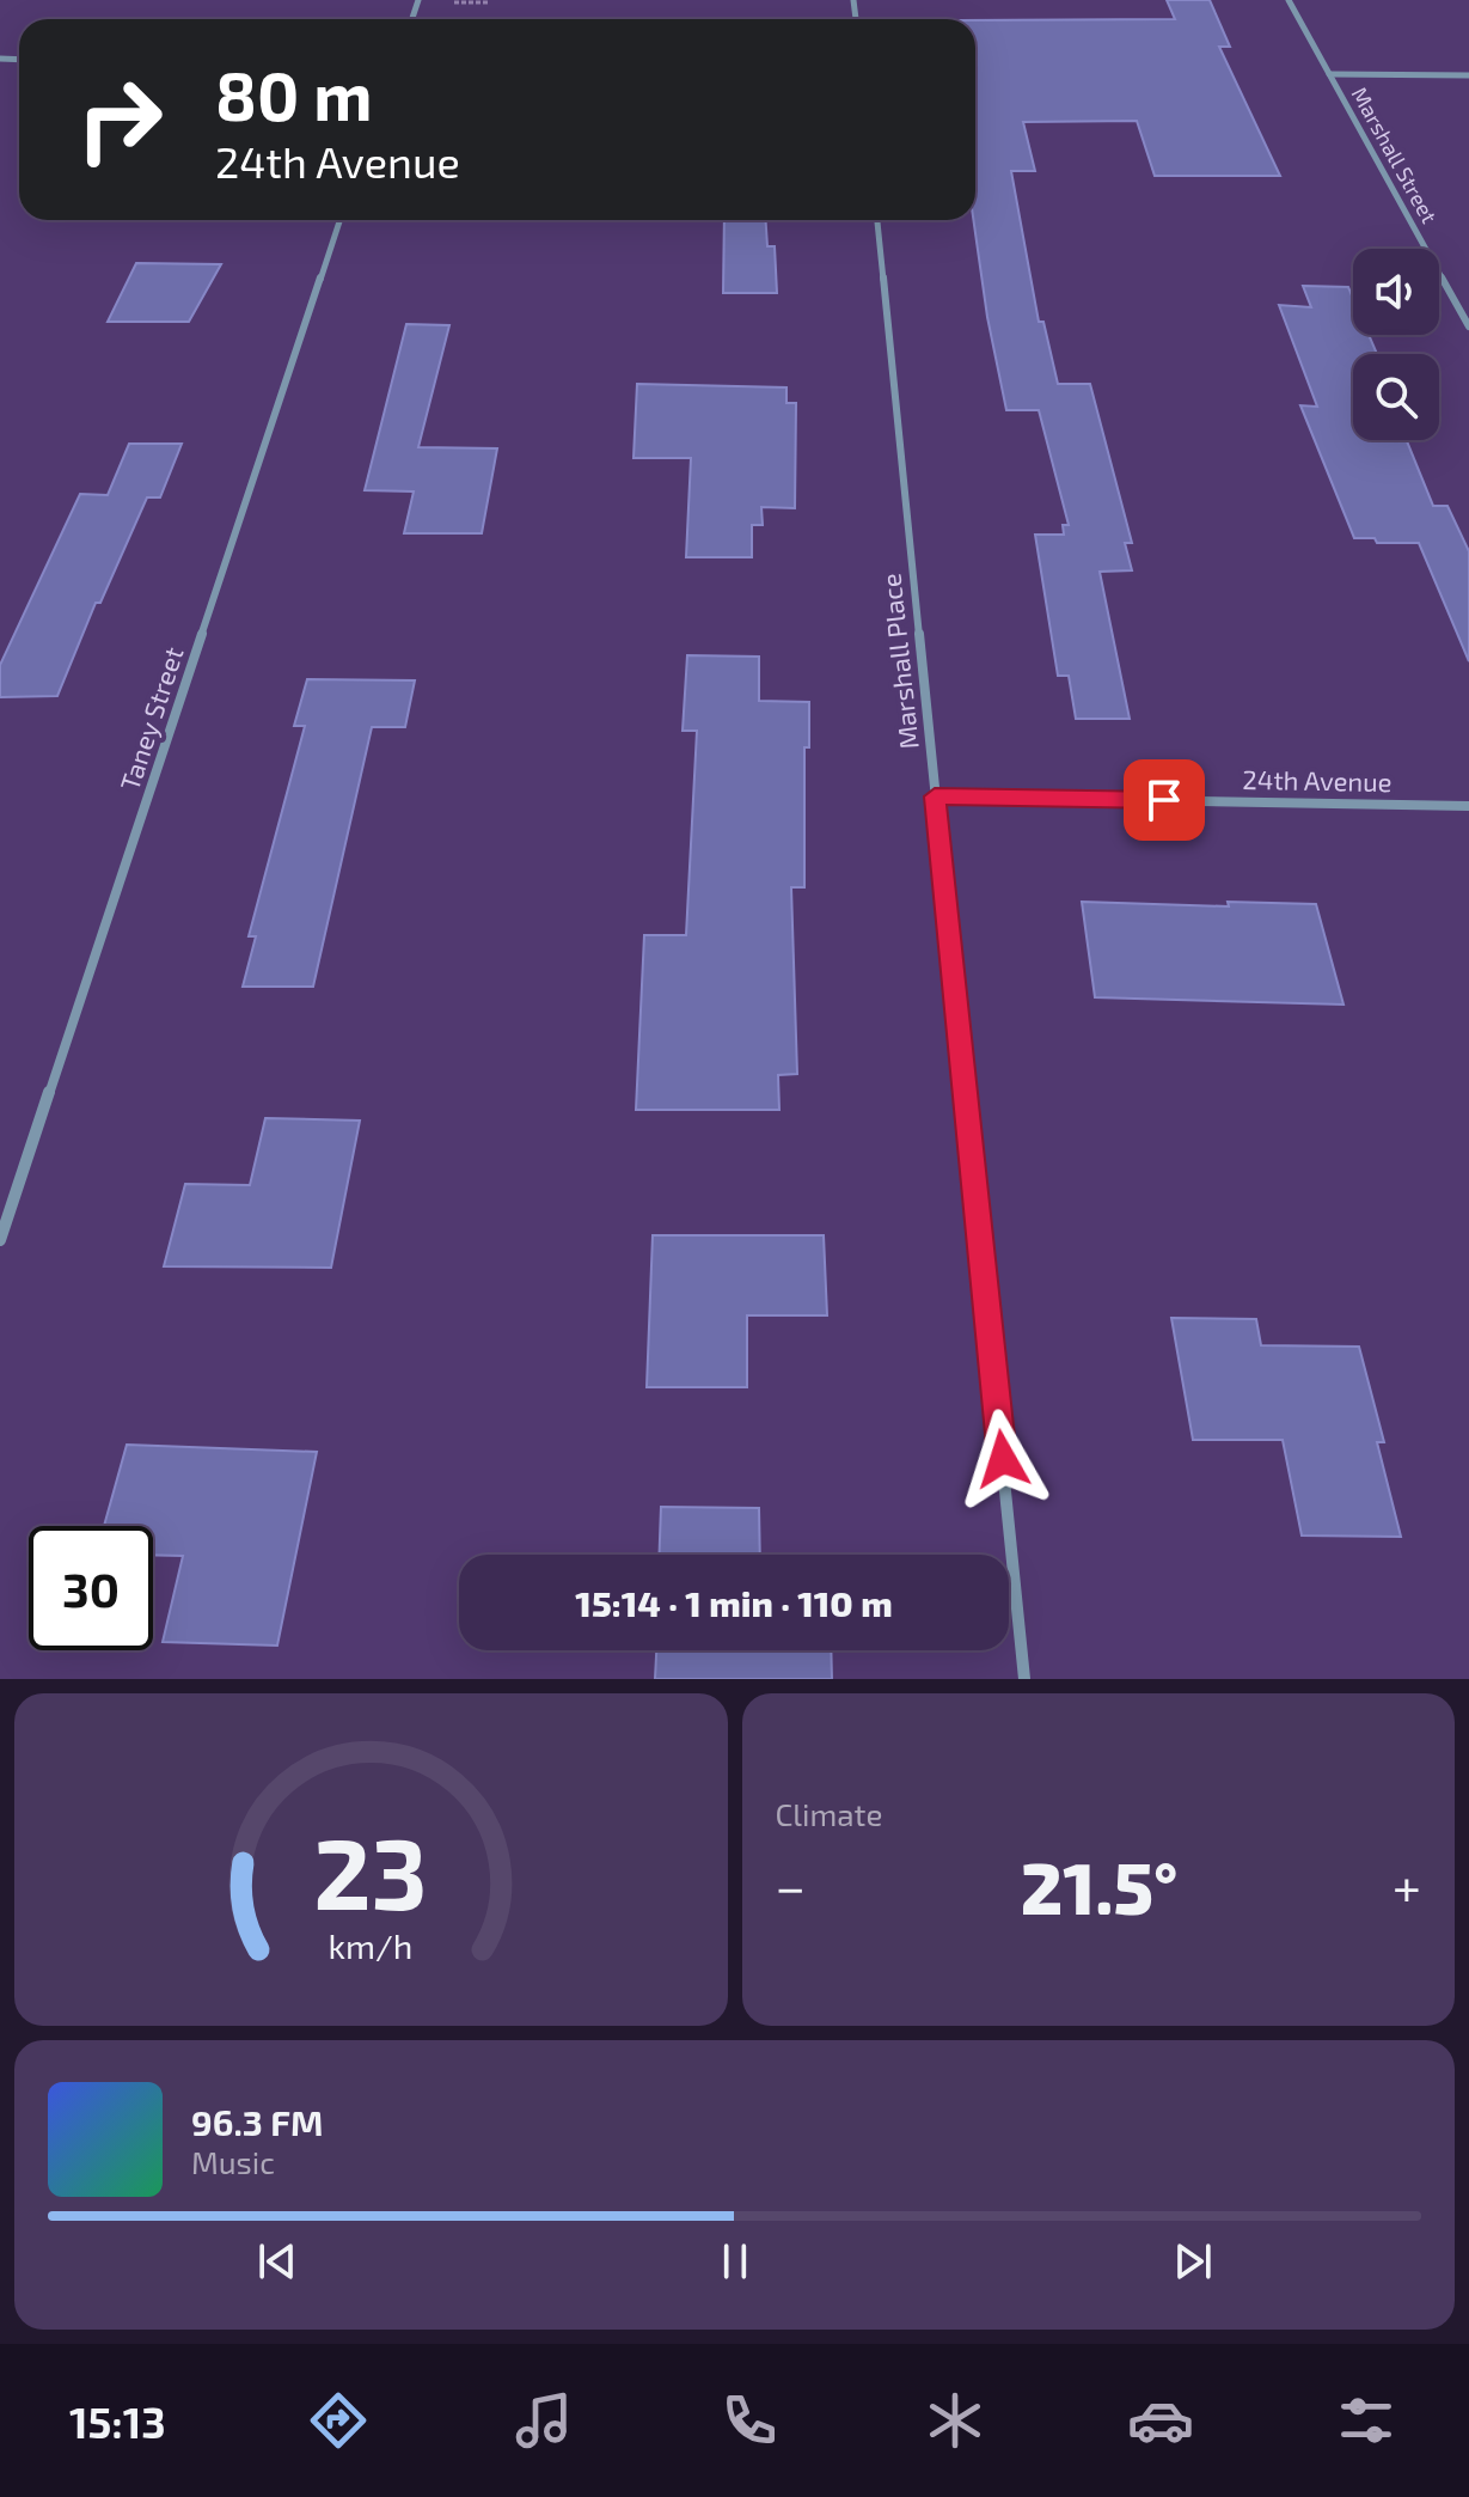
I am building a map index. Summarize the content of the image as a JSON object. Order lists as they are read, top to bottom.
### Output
{
  "streets": {
    "street": [
      "Marshall Street",
      "Marshall Place",
      "Taney Street",
      "24th Avenue"
    ]
  },
  "crossings": [
    ["Marshall Place", "24th Avenue"]
  ],
  "page": {
    "turn": ["80 m", "24th Avenue"],
    "limit": "30",
    "trip": "15:14 · 1 min · 110 m",
    "tile": "Climate",
    "heat": ["−", "21.5°", "+"],
    "song": ["96.3 FM", "Music"],
    "tabs": "15:13",
    "gauge": ["23", "km/h"]
  }
}
